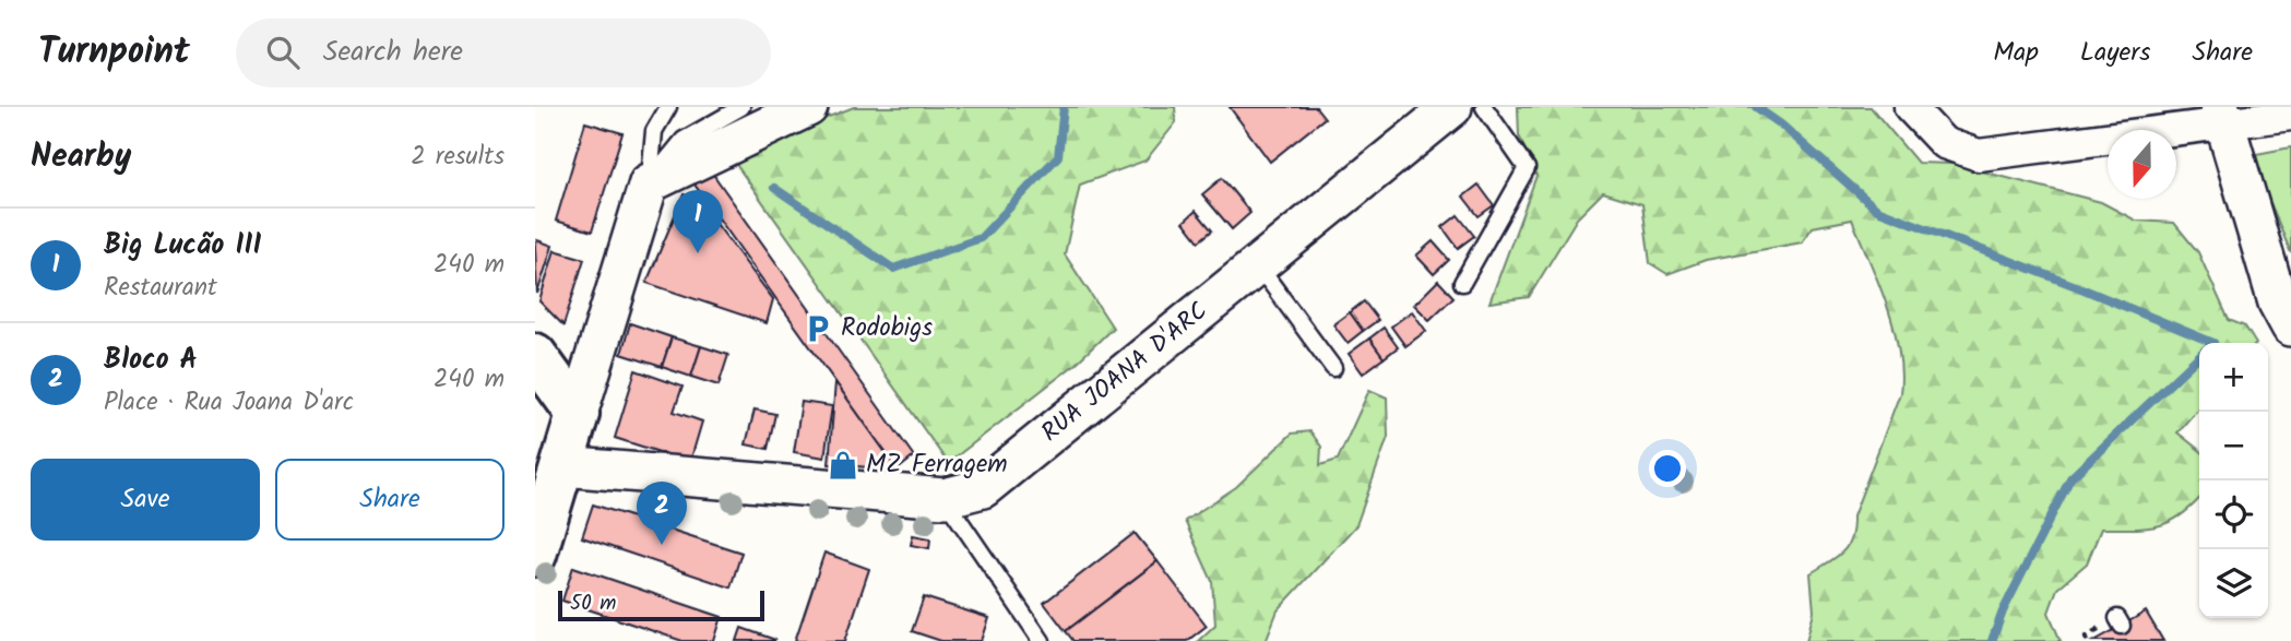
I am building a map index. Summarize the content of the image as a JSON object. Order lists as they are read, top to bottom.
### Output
{
  "streets": {
    "street": ["RUA JOANA D'ARC"]
  },
  "places": {
    "parking": ["Rodobigs"],
    "shop": ["MZ Ferragem"]
  },
  "scale_bar": "50 m",
  "north": "bottom",
  "page": {
    "header": "Turnpoint",
    "search": "Search here",
    "nav": ["Map", "Layers", "Share"],
    "heading": ["Nearby", "2 results"],
    "pins": ["1", "2"],
    "list": [
      {
        "mark": "1",
        "name": "Big Lucão III",
        "note": "Restaurant",
        "value": "240 m"
      },
      {
        "mark": "2",
        "name": "Bloco A",
        "note": "Place · Rua Joana D'arc",
        "value": "240 m"
      }
    ],
    "map_buttons": ["+", "−"],
    "buttons": ["Save", "Share"],
    "scale": "50 m"
  }
}
